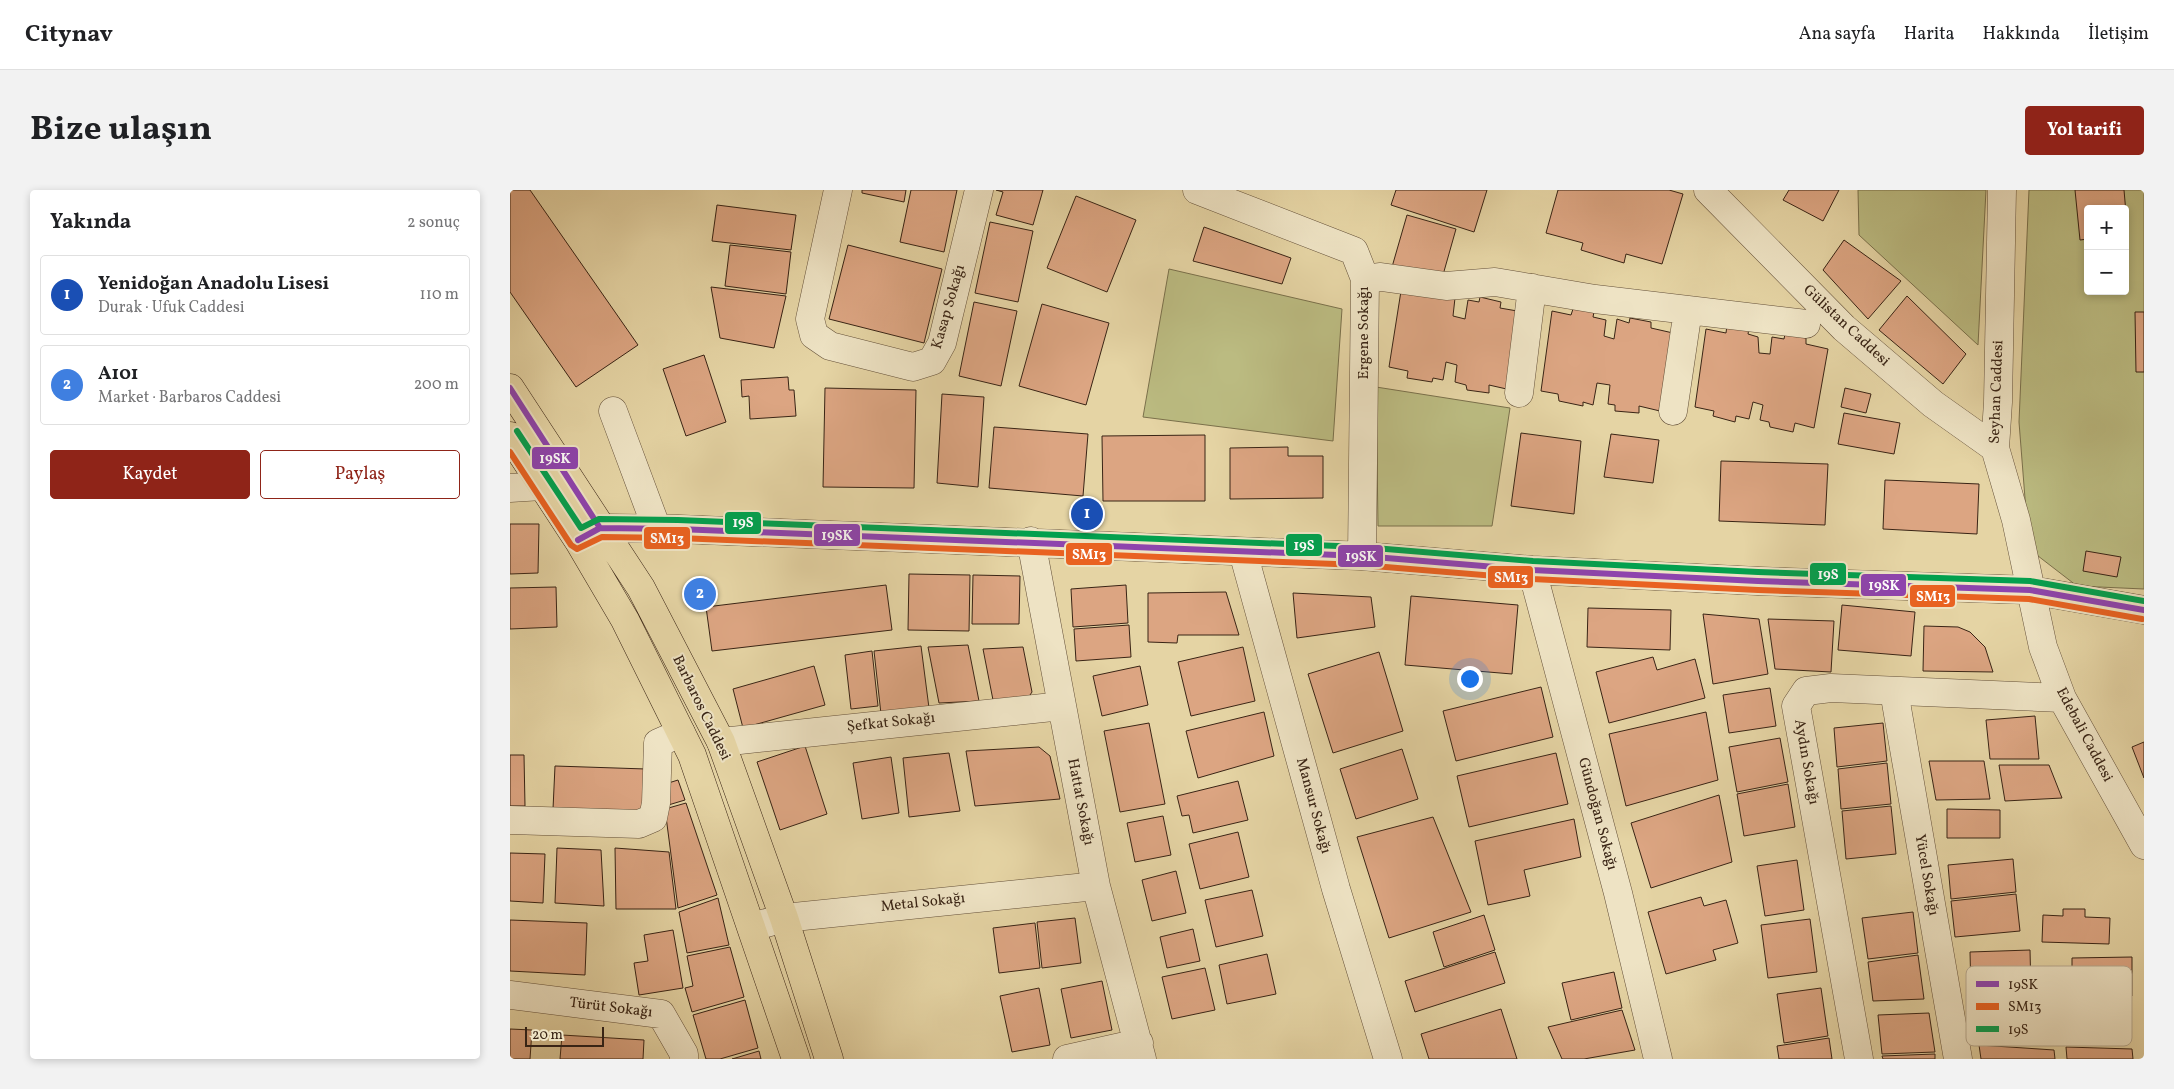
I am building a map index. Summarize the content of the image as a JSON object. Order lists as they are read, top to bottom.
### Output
{
  "streets": {
    "main road": ["Barbaros Caddesi"],
    "street": [
      "Kasap Sokağı",
      "Gülistan Caddesi",
      "Ergene Sokağı",
      "Seyhan Caddesi",
      "Şefkat Sokağı",
      "Edebali Caddesi",
      "Aydın Sokağı",
      "Hattat Sokağı",
      "Mansur Sokağı",
      "Gündoğan Sokağı",
      "Yücel Sokağı",
      "Metal Sokağı",
      "Türüt Sokağı"
    ]
  },
  "crossings": [
    ["Gülistan Caddesi", "Seyhan Caddesi"],
    ["Seyhan Caddesi", "Edebali Caddesi"],
    ["Barbaros Caddesi", "Şefkat Sokağı"],
    ["Barbaros Caddesi", "Metal Sokağı"],
    ["Şefkat Sokağı", "Hattat Sokağı"],
    ["Edebali Caddesi", "Aydın Sokağı"],
    ["Aydın Sokağı", "Yücel Sokağı"],
    ["Hattat Sokağı", "Metal Sokağı"]
  ],
  "lines": ["transit line 19SK", "transit line 19S", "transit line SM13"],
  "legend": ["19SK", "SM13", "19S"],
  "scale_bar": "20 m",
  "page": {
    "header": "Citynav",
    "nav": [
      "Ana sayfa",
      "Harita",
      "Hakkında",
      "İletişim"
    ],
    "title": "Bize ulaşın",
    "buttons": [
      "Yol tarifi",
      ["Kaydet", "Paylaş"]
    ],
    "heading": ["Yakında", "2 sonuç"],
    "map_buttons": ["+", "−"],
    "list": [
      {
        "mark": "1",
        "name": "Yenidoğan Anadolu Lisesi",
        "note": "Durak · Ufuk Caddesi",
        "value": "110 m"
      },
      {
        "mark": "2",
        "name": "A101",
        "note": "Market · Barbaros Caddesi",
        "value": "200 m"
      }
    ],
    "pins": ["1", "2"],
    "scale": "20 m"
  }
}
